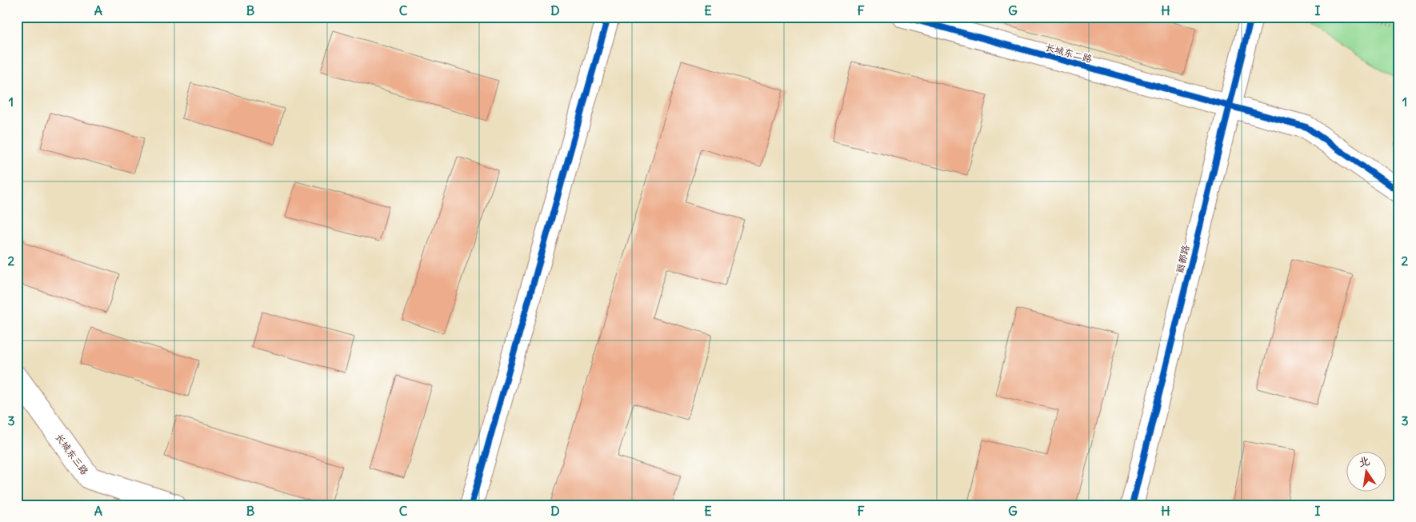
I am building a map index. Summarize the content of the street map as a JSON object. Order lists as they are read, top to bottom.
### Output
{
  "streets": {
    "street": ["长城东二路", "丽都路", "长城东三路"]
  },
  "crossings": [
    ["长城东二路", "丽都路"]
  ],
  "north": "top",
  "grid": {
    "columns": [
      "A",
      "B",
      "C",
      "D",
      "E",
      "F",
      "G",
      "H",
      "I"
    ],
    "rows": ["1", "2", "3"]
  }
}
